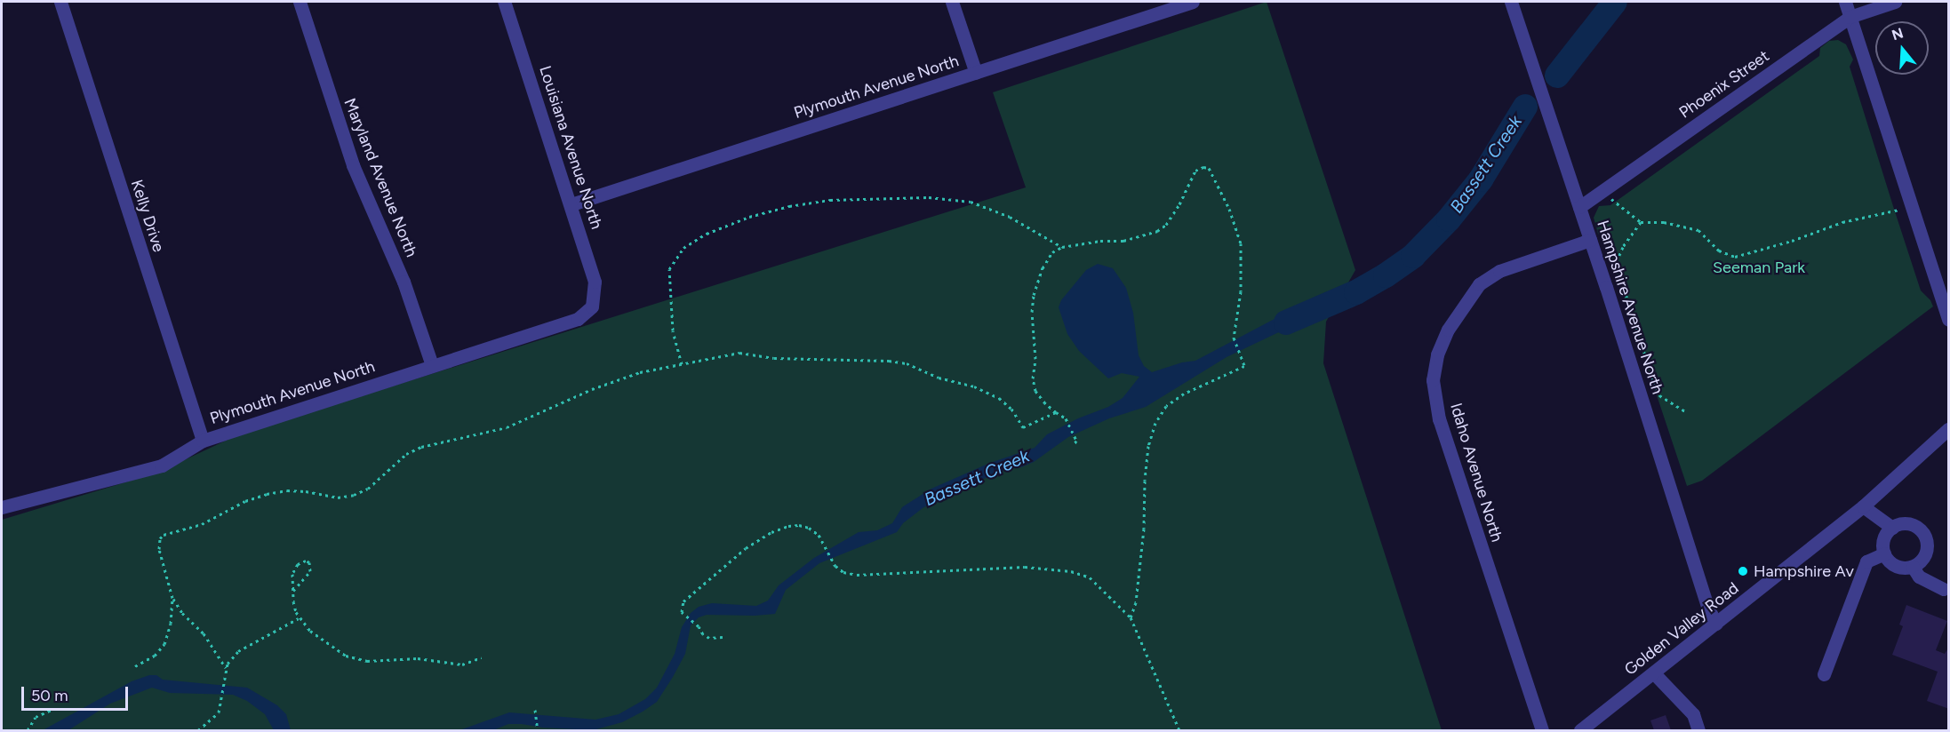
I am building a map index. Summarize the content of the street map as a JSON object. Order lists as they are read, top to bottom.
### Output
{
  "streets": {
    "street": [
      "Phoenix Street",
      "Plymouth Avenue North",
      "Louisiana Avenue North",
      "Maryland Avenue North",
      "Kelly Drive",
      "Hampshire Avenue North",
      "Idaho Avenue North",
      "Golden Valley Road"
    ]
  },
  "crossings": [
    ["Phoenix Street", "Hampshire Avenue North"],
    ["Plymouth Avenue North", "Louisiana Avenue North"],
    ["Plymouth Avenue North", "Maryland Avenue North"],
    ["Plymouth Avenue North", "Kelly Drive"],
    ["Hampshire Avenue North", "Idaho Avenue North"],
    ["Hampshire Avenue North", "Golden Valley Road"]
  ],
  "water": ["Bassett Creek"],
  "parks": ["Seeman Park"],
  "places": ["Hampshire Av"],
  "scale_bar": "50 m",
  "north": "top"
}
